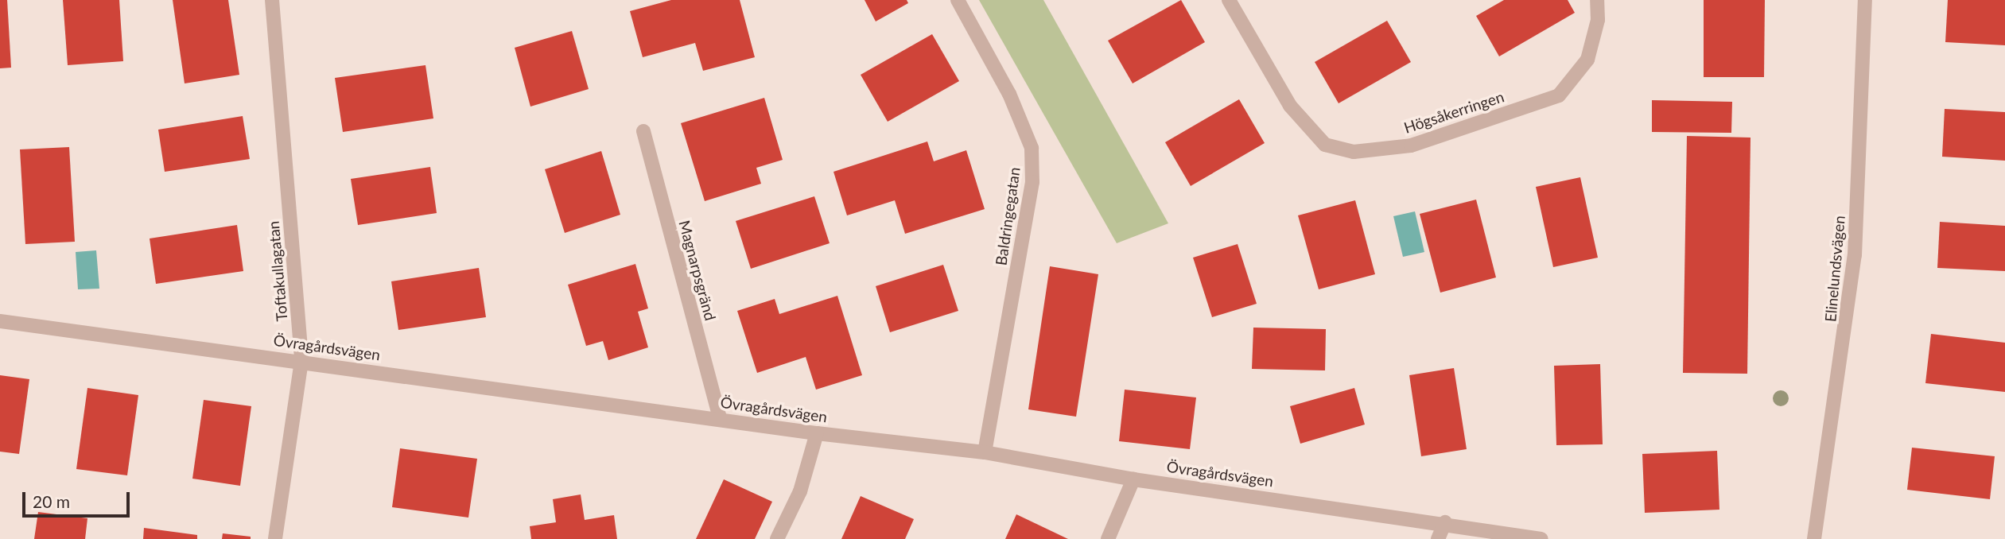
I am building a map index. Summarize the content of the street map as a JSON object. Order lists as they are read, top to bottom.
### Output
{
  "streets": {
    "street": [
      "Högsåkerringen",
      "Baldringegatan",
      "Elinelundsvägen",
      "Magnarpsgränd",
      "Toftakullagatan",
      "Övragårdsvägen"
    ]
  },
  "crossings": [
    ["Baldringegatan", "Övragårdsvägen"],
    ["Magnarpsgränd", "Övragårdsvägen"],
    ["Toftakullagatan", "Övragårdsvägen"]
  ],
  "scale_bar": "20 m"
}
